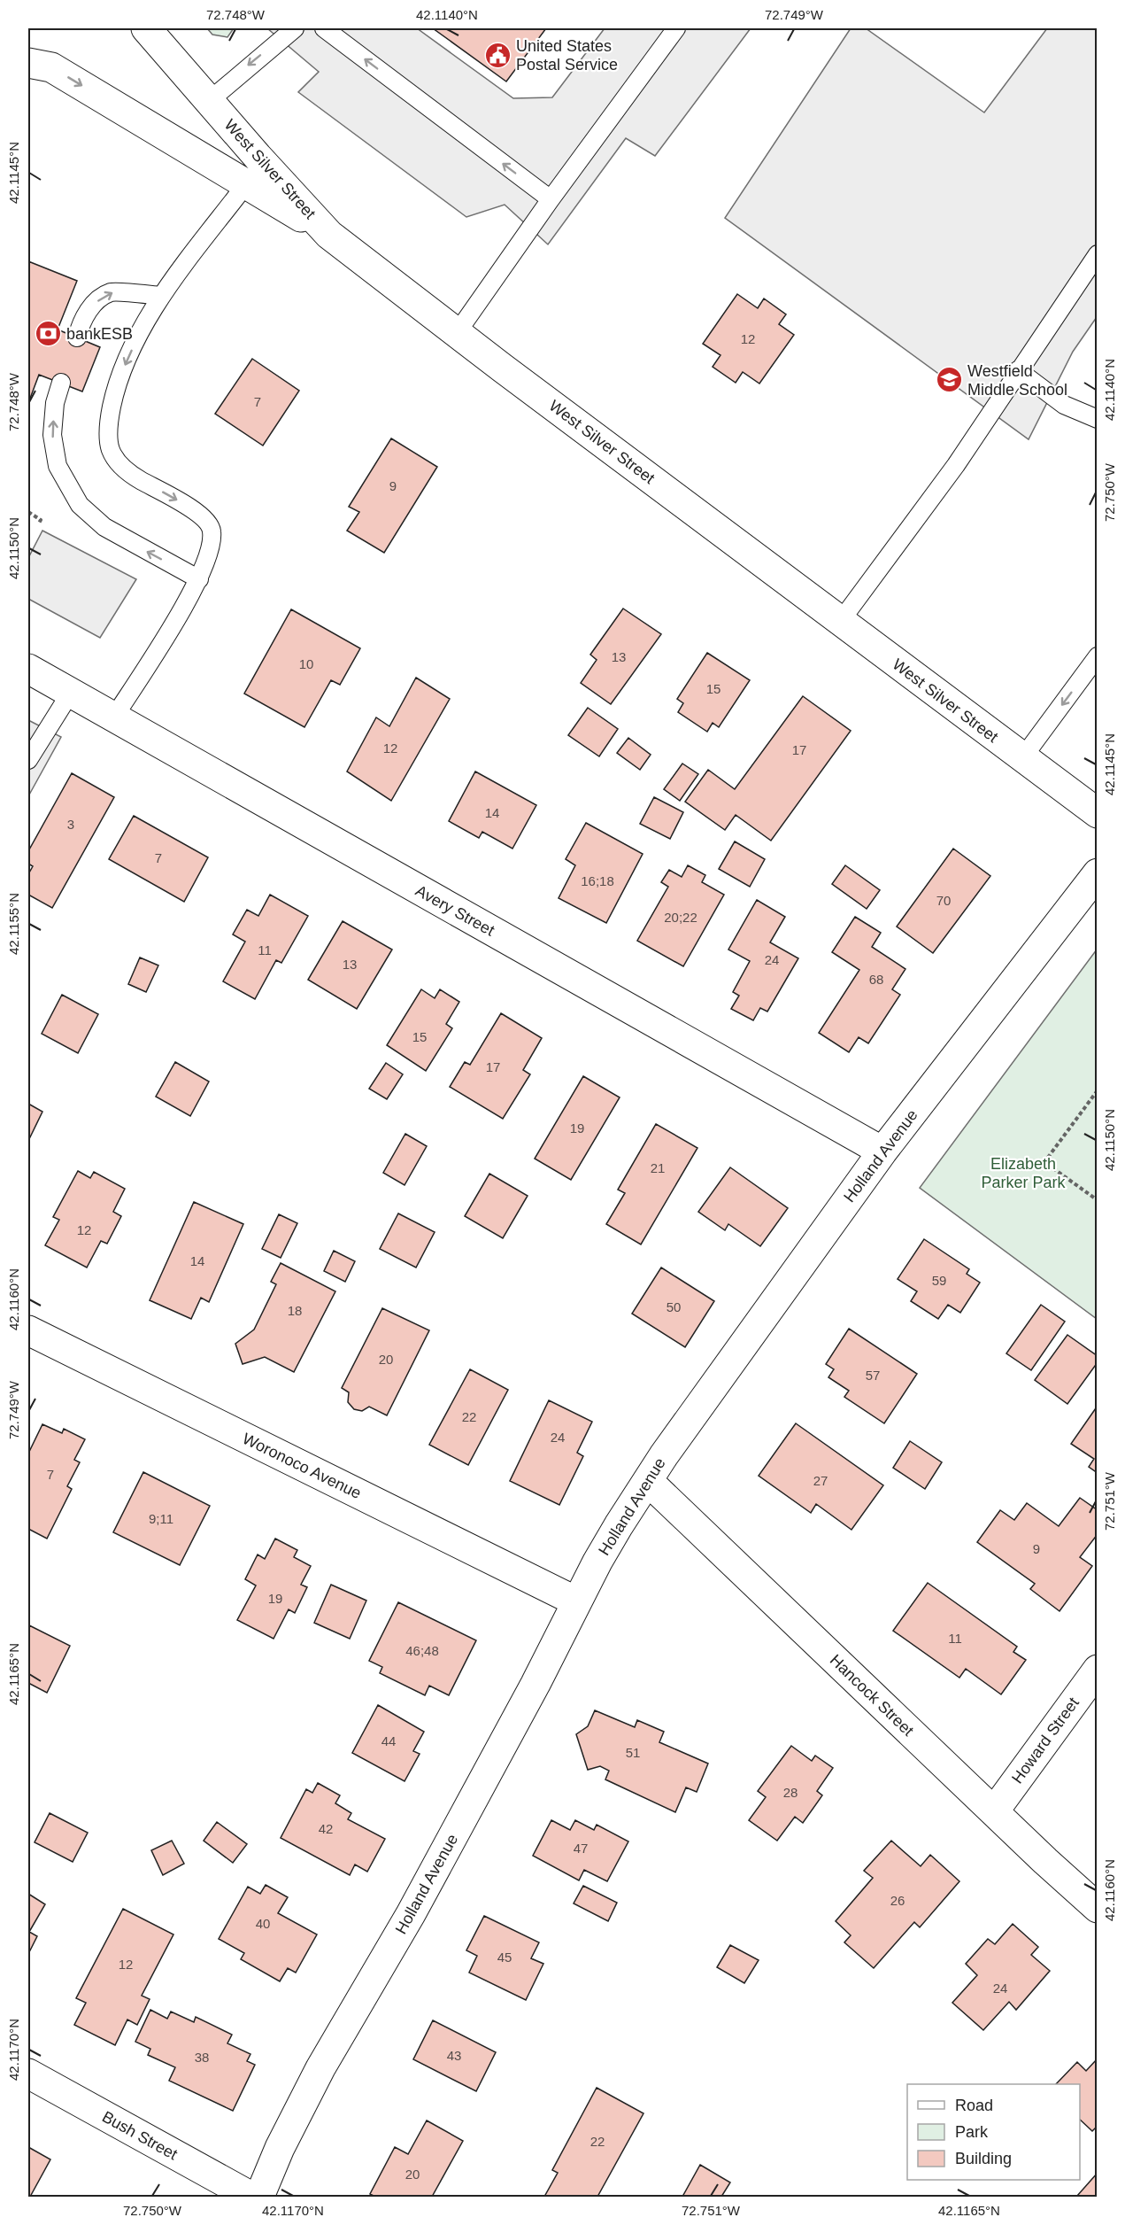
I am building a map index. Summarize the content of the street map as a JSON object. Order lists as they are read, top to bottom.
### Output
{
  "streets": {
    "main road": [
      "West Silver Street",
      "Avery Street",
      "Holland Avenue",
      "Woronoco Avenue",
      "Hancock Street",
      "Howard Street",
      "Bush Street"
    ]
  },
  "crossings": [
    ["Avery Street", "Holland Avenue"],
    ["Holland Avenue", "Woronoco Avenue"],
    ["Holland Avenue", "Hancock Street"],
    ["Hancock Street", "Howard Street"]
  ],
  "parks": ["Elizabeth Parker Park"],
  "places": {
    "public building": ["United States Postal Service"],
    "bank": ["bankESB"],
    "school or university": ["Westfield Middle School"]
  },
  "house_numbers": [
    "12",
    "7",
    "9",
    "13",
    "10",
    "15",
    "12",
    "17",
    "14",
    "3",
    "7",
    "16;18",
    "70",
    "20;22",
    "11",
    "24",
    "13",
    "68",
    "15",
    "17",
    "19",
    "21",
    "12",
    "14",
    "59",
    "50",
    "18",
    "20",
    "57",
    "22",
    "24",
    "7",
    "27",
    "9;11",
    "9",
    "19",
    "11",
    "46;48",
    "44",
    "51",
    "28",
    "42",
    "47",
    "26",
    "40",
    "45",
    "12",
    "24",
    "43",
    "38",
    "22",
    "20"
  ],
  "legend": ["Road", "Park", "Building"],
  "coordinates": [
    "72.748°W",
    "42.1140°N",
    "72.749°W",
    "42.1145°N",
    "72.750°W",
    "42.1150°N",
    "42.1155°N",
    "42.1160°N",
    "72.751°W",
    "42.1165°N",
    "42.1170°N"
  ]
}
